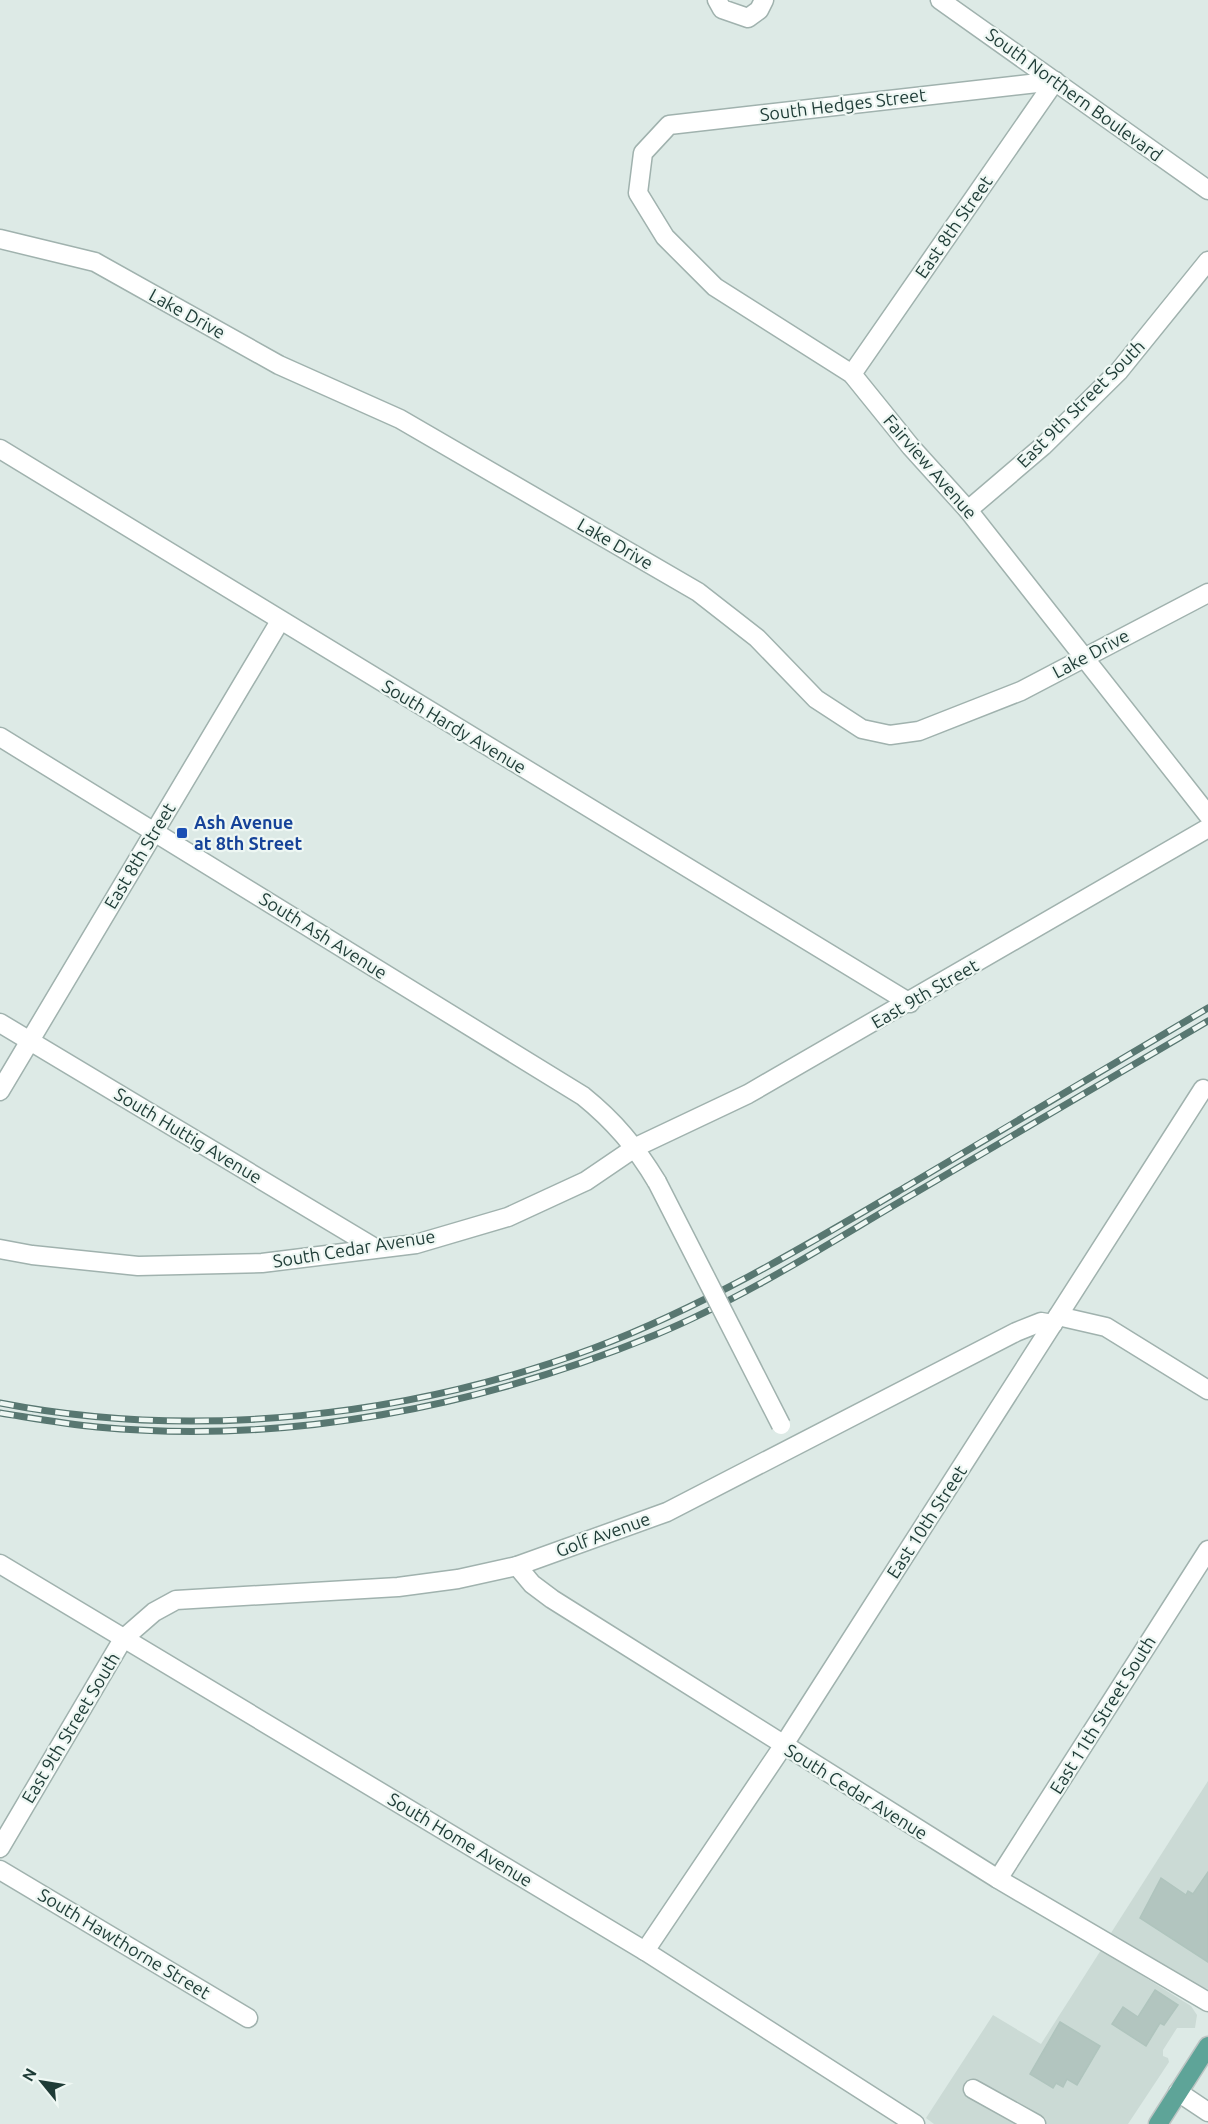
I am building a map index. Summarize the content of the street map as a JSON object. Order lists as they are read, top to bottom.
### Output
{
  "streets": {
    "street": [
      "South Northern Boulevard",
      "South Hedges Street",
      "East 8th Street",
      "Lake Drive",
      "East 9th Street South",
      "Fairview Avenue",
      "South Hardy Avenue",
      "South Ash Avenue",
      "East 9th Street",
      "South Huttig Avenue",
      "South Cedar Avenue",
      "East 10th Street",
      "Golf Avenue",
      "East 11th Street South",
      "South Home Avenue",
      "South Hawthorne Street"
    ]
  },
  "crossings": [
    ["South Northern Boulevard", "South Hedges Street"],
    ["South Northern Boulevard", "East 8th Street"],
    ["South Hedges Street", "East 8th Street"],
    ["South Hedges Street", "Fairview Avenue"],
    ["East 8th Street", "Fairview Avenue"],
    ["East 8th Street", "South Hardy Avenue"],
    ["East 8th Street", "South Ash Avenue"],
    ["East 8th Street", "South Huttig Avenue"],
    ["Lake Drive", "Fairview Avenue"],
    ["East 9th Street South", "Fairview Avenue"],
    ["East 9th Street South", "Golf Avenue"],
    ["East 9th Street South", "South Home Avenue"],
    ["South Hardy Avenue", "East 9th Street"],
    ["South Ash Avenue", "East 9th Street"],
    ["South Ash Avenue", "South Cedar Avenue"],
    ["East 9th Street", "South Cedar Avenue"],
    ["South Huttig Avenue", "South Cedar Avenue"],
    ["South Cedar Avenue", "East 10th Street"],
    ["South Cedar Avenue", "Golf Avenue"],
    ["South Cedar Avenue", "East 11th Street South"],
    ["East 10th Street", "Golf Avenue"],
    ["East 10th Street", "South Home Avenue"],
    ["Golf Avenue", "South Home Avenue"]
  ],
  "places": {
    "transit": ["Ash Avenue at 8th Street"]
  },
  "north": "top left"
}
